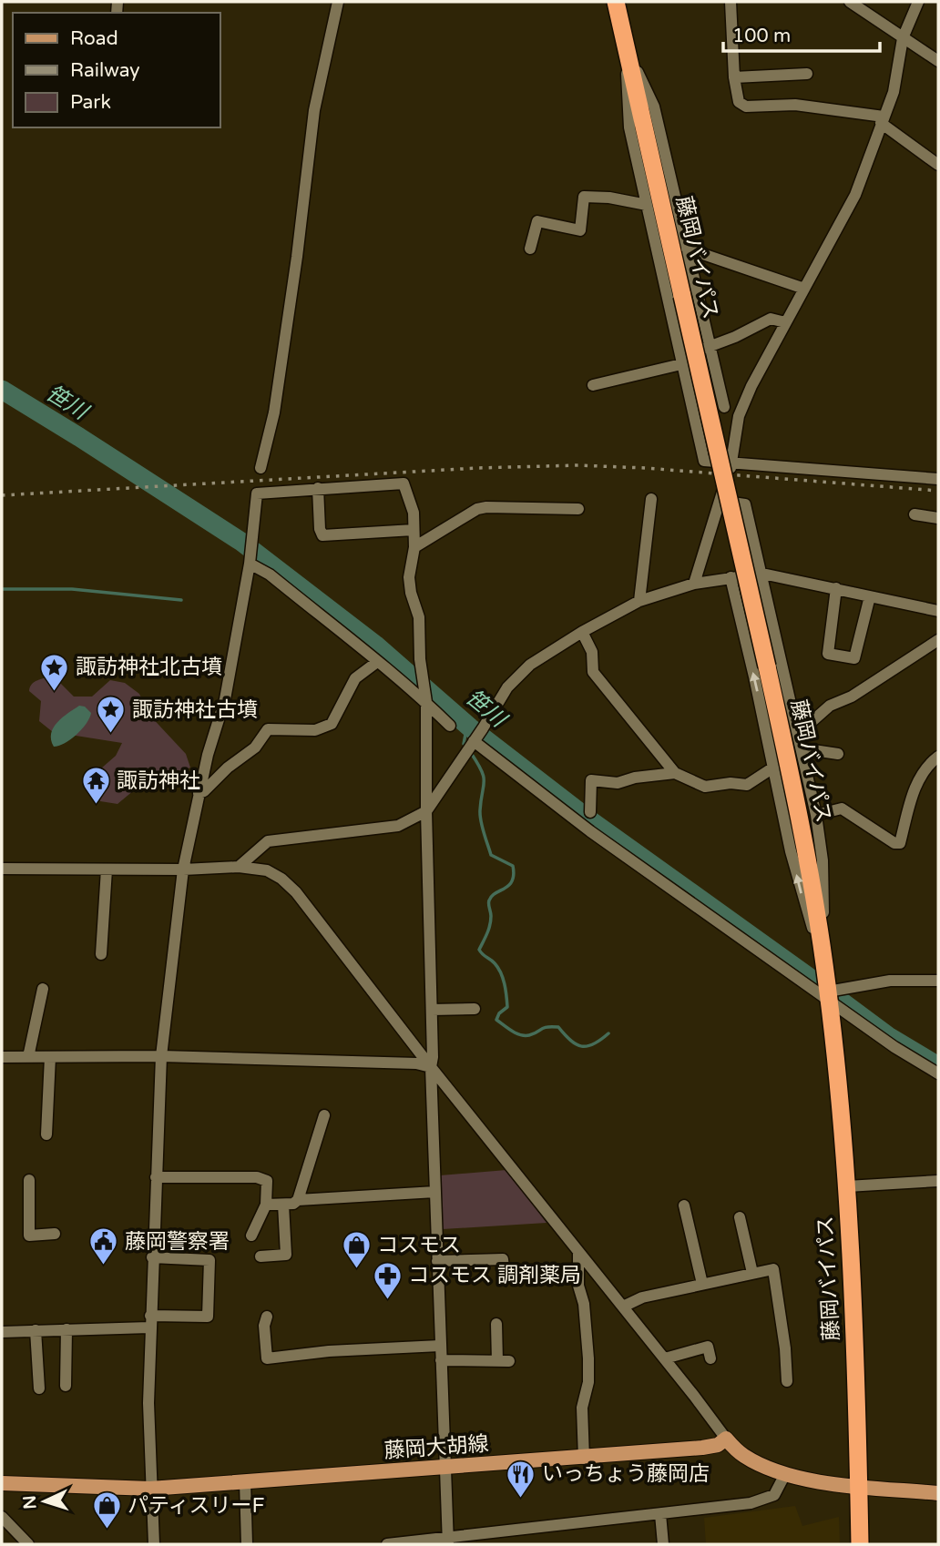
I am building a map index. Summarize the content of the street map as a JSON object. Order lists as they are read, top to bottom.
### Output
{
  "streets": {
    "highway": ["藤岡バイパス"],
    "main road": ["藤岡大胡線"]
  },
  "water": ["笹川"],
  "places": {
    "place": ["諏訪神社北古墳", "諏訪神社古墳"],
    "temple": ["諏訪神社"],
    "public building": ["藤岡警察署"],
    "shop": ["コスモス", "パティスリーF"],
    "pharmacy": ["コスモス 調剤薬局"],
    "restaurant": ["いっちょう藤岡店"]
  },
  "legend": ["Road", "Railway", "Park"],
  "scale_bar": "100 m",
  "north": "left"
}
